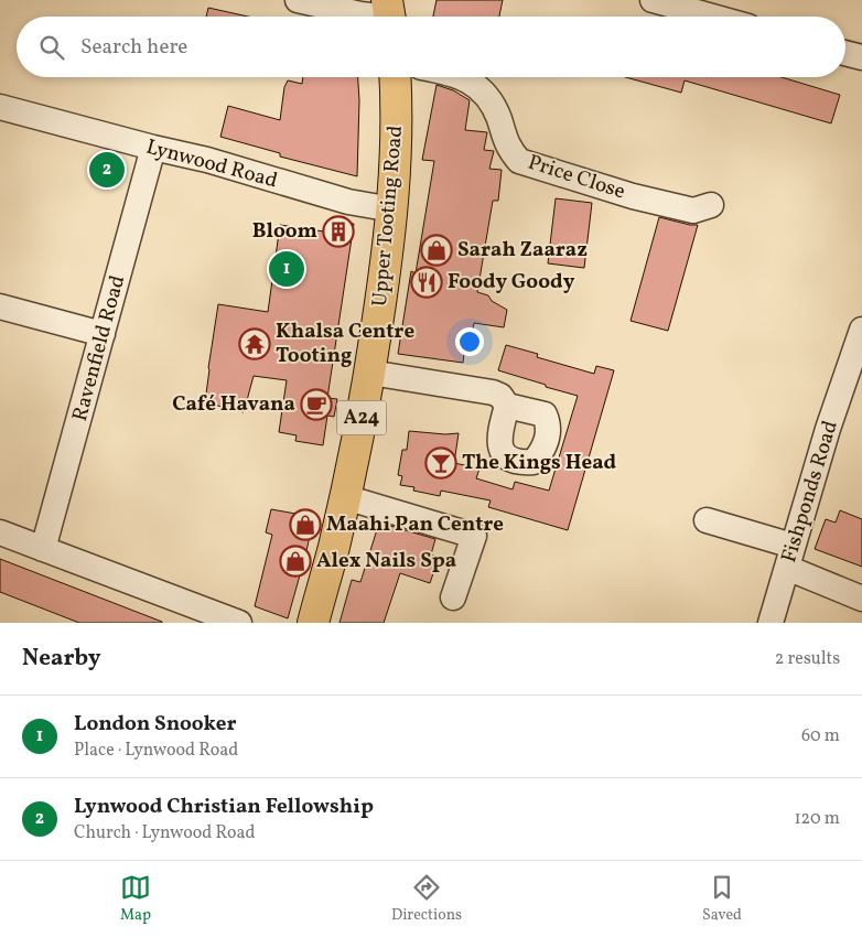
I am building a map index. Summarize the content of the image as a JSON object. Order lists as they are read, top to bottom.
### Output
{
  "streets": {
    "highway": ["Upper Tooting Road", "A24"],
    "street": [
      "Lynwood Road",
      "Price Close",
      "Ravenfield Road",
      "Fishponds Road"
    ]
  },
  "crossings": [
    ["Lynwood Road", "Upper Tooting Road"],
    ["Lynwood Road", "Ravenfield Road"]
  ],
  "places": {
    "building": ["Bloom"],
    "shop": ["Sarah Zaaraz", "Maahi Pan Centre", "Alex Nails Spa"],
    "restaurant": ["Foody Goody"],
    "temple": ["Khalsa Centre Tooting"],
    "cafe": ["Café Havana"],
    "bar": ["The Kings Head"]
  },
  "page": {
    "search": "Search here",
    "pins": ["2", "1"],
    "heading": ["Nearby", "2 results"],
    "list": [
      {
        "mark": "1",
        "name": "London Snooker",
        "note": "Place · Lynwood Road",
        "value": "60 m"
      },
      {
        "mark": "2",
        "name": "Lynwood Christian Fellowship",
        "note": "Church · Lynwood Road",
        "value": "120 m"
      }
    ],
    "nav": ["Map", "Directions", "Saved"]
  }
}
